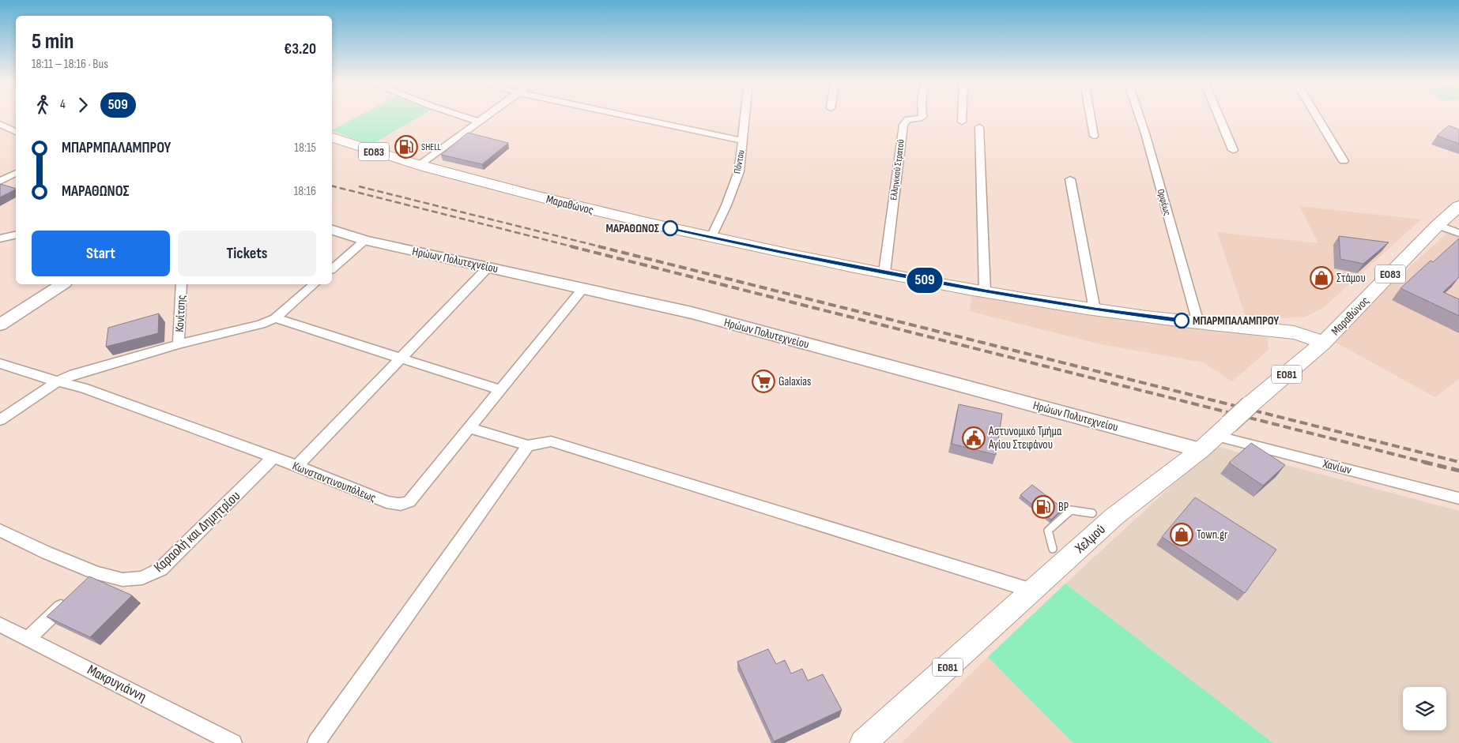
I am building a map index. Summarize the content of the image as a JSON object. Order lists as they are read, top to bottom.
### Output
{
  "streets": {
    "main road": [
      "ΕΟ83",
      "Μαραθώνος",
      "ΕΟ81",
      "Χελμού"
    ],
    "street": [
      "Πόντου",
      "Ελληνικού Στρατού",
      "Ορφέως",
      "Ηρώων Πολυτεχνείου",
      "Κονίτσης",
      "Χανίων",
      "Κωνσταντινουπόλεως",
      "Καραολή και Δημητρίου",
      "Μακρυγιάννη"
    ]
  },
  "crossings": [
    ["Πόντου", "Μαραθώνος"],
    ["Ελληνικού Στρατού", "Μαραθώνος"],
    ["Ορφέως", "Μαραθώνος"],
    ["Μαραθώνος", "Χελμού"],
    ["Ηρώων Πολυτεχνείου", "Χανίων"],
    ["Ηρώων Πολυτεχνείου", "Κωνσταντινουπόλεως"],
    ["Ηρώων Πολυτεχνείου", "Χελμού"],
    ["Χανίων", "Χελμού"],
    ["Κωνσταντινουπόλεως", "Καραολή και Δημητρίου"]
  ],
  "places": {
    "fuel station": ["SHELL", "BP"],
    "other": ["ΜΑΡΑΘΩΝΟΣ", "ΜΠΑΡΜΠΑΛΑΜΠΡΟΥ"],
    "shop": ["Στάμου", "Town.gr"],
    "supermarket": ["Galaxias"],
    "public building": ["Αστυνομικό Τμήμα Αγίου Στεφάνου"]
  },
  "lines": ["bus line 509"],
  "page": {
    "on_map": "509",
    "heading": ["5 min", "18:11 – 18:16 · Bus", "€3.20"],
    "legs": ["4", "509"],
    "list": [
      {
        "name": "ΜΠΑΡΜΠΑΛΑΜΠΡΟΥ",
        "value": "18:15"
      },
      {
        "name": "ΜΑΡΑΘΩΝΟΣ",
        "value": "18:16"
      }
    ],
    "buttons": ["Start", "Tickets"]
  }
}
